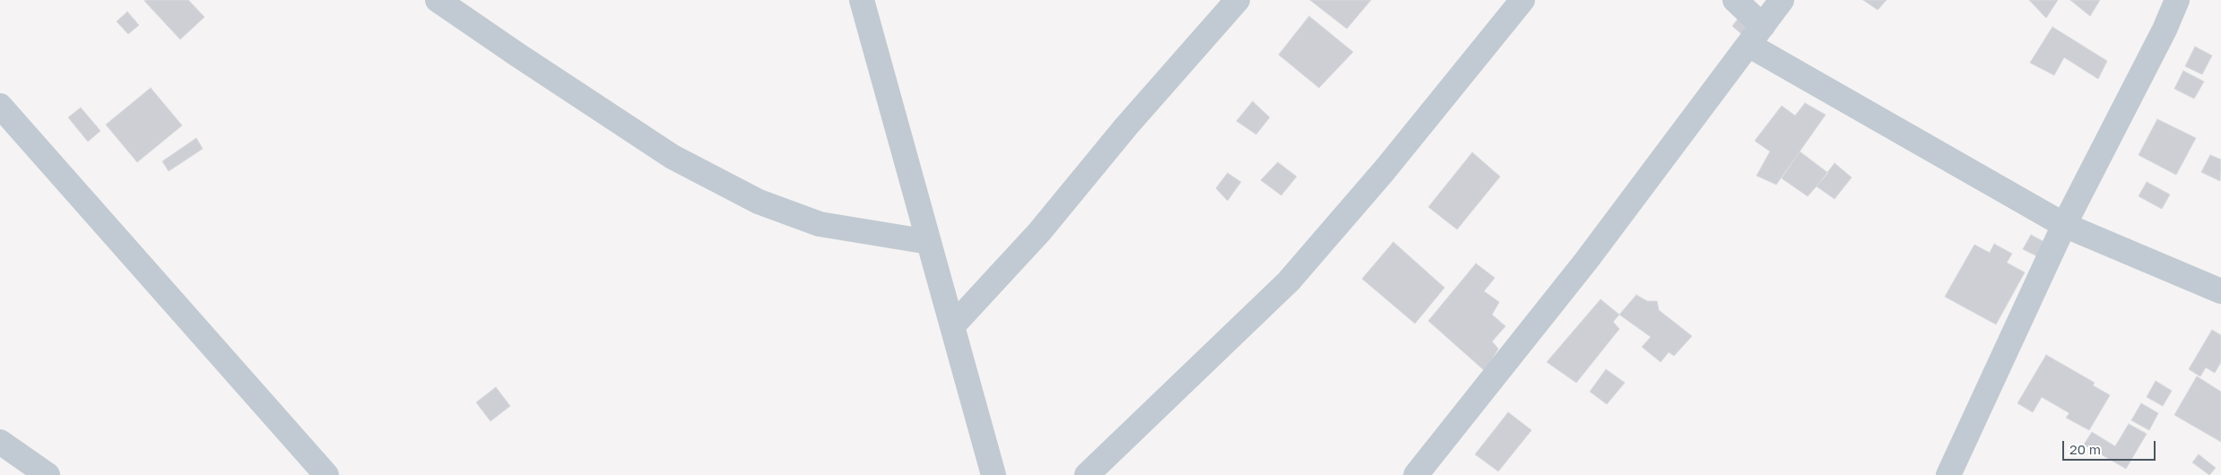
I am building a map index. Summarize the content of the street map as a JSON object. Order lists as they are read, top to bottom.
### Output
{
  "scale_bar": "20 m"
}
